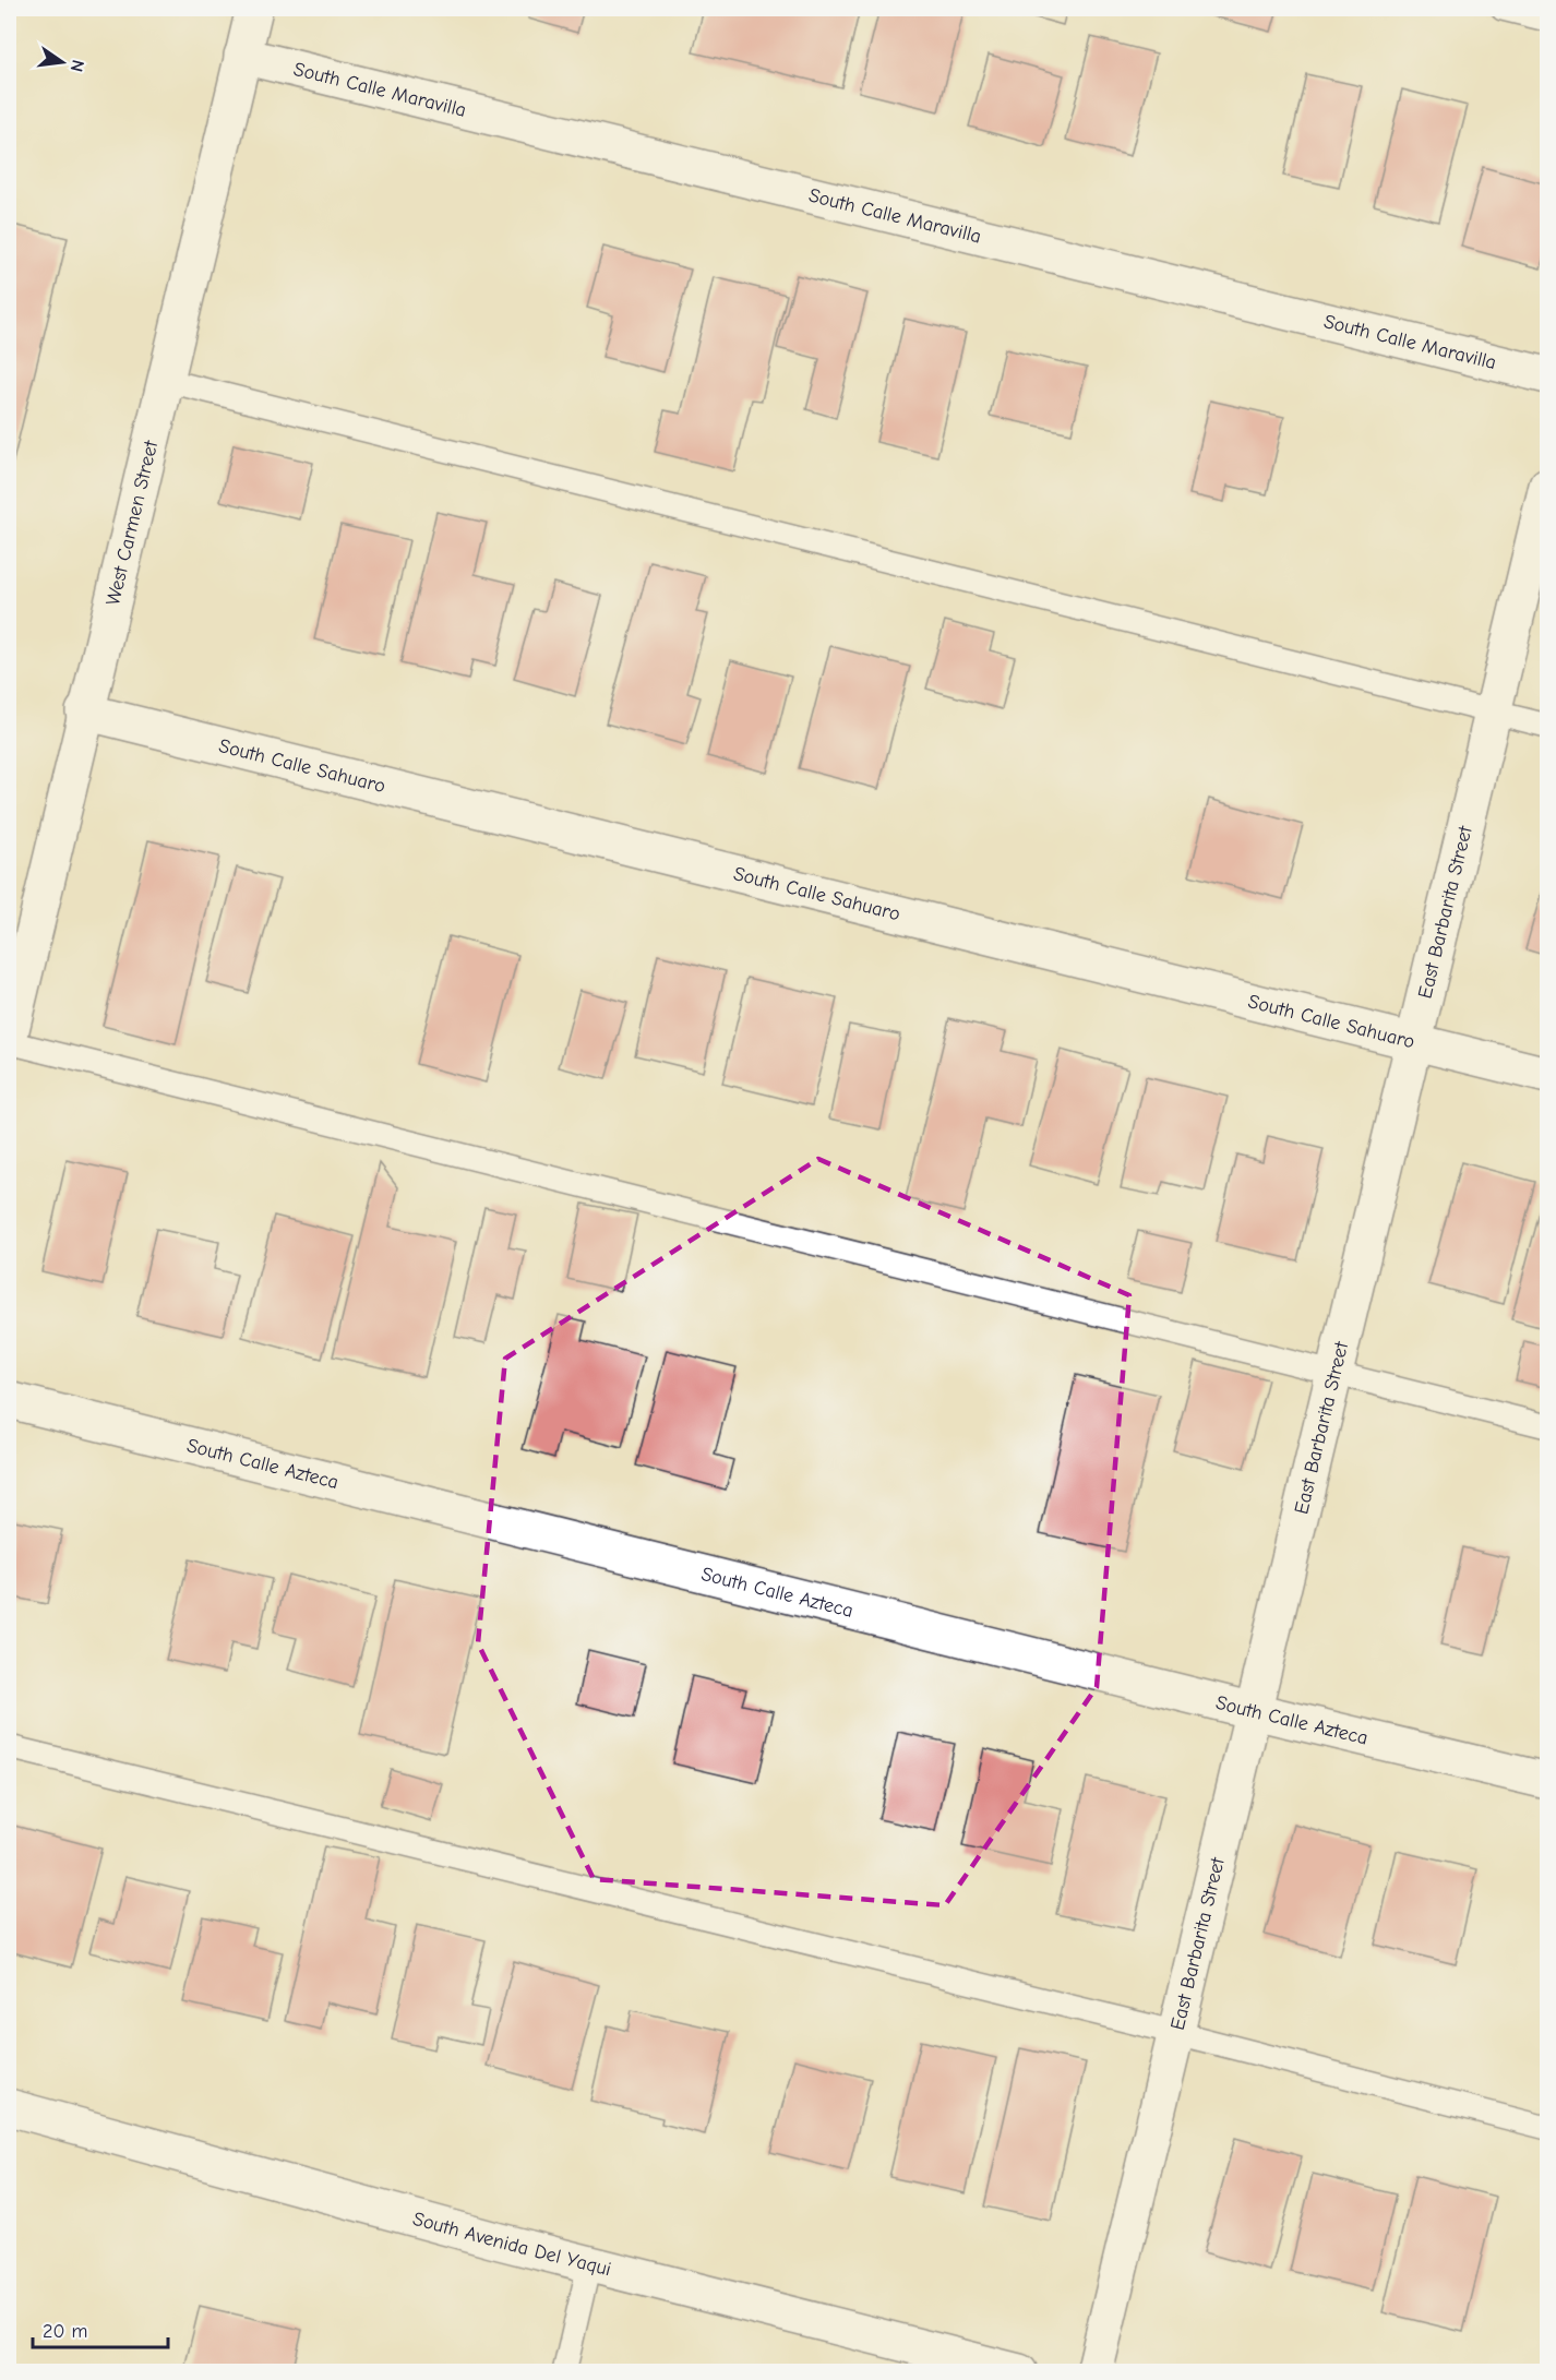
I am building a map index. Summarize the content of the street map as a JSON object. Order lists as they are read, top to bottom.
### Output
{
  "streets": {
    "street": [
      "South Calle Maravilla",
      "West Carmen Street",
      "South Calle Sahuaro",
      "East Barbarita Street",
      "South Calle Azteca",
      "South Avenida Del Yaqui"
    ]
  },
  "crossings": [
    ["South Calle Maravilla", "West Carmen Street"],
    ["West Carmen Street", "South Calle Sahuaro"],
    ["South Calle Sahuaro", "East Barbarita Street"],
    ["East Barbarita Street", "South Calle Azteca"]
  ],
  "scale_bar": "20 m",
  "north": "right"
}
